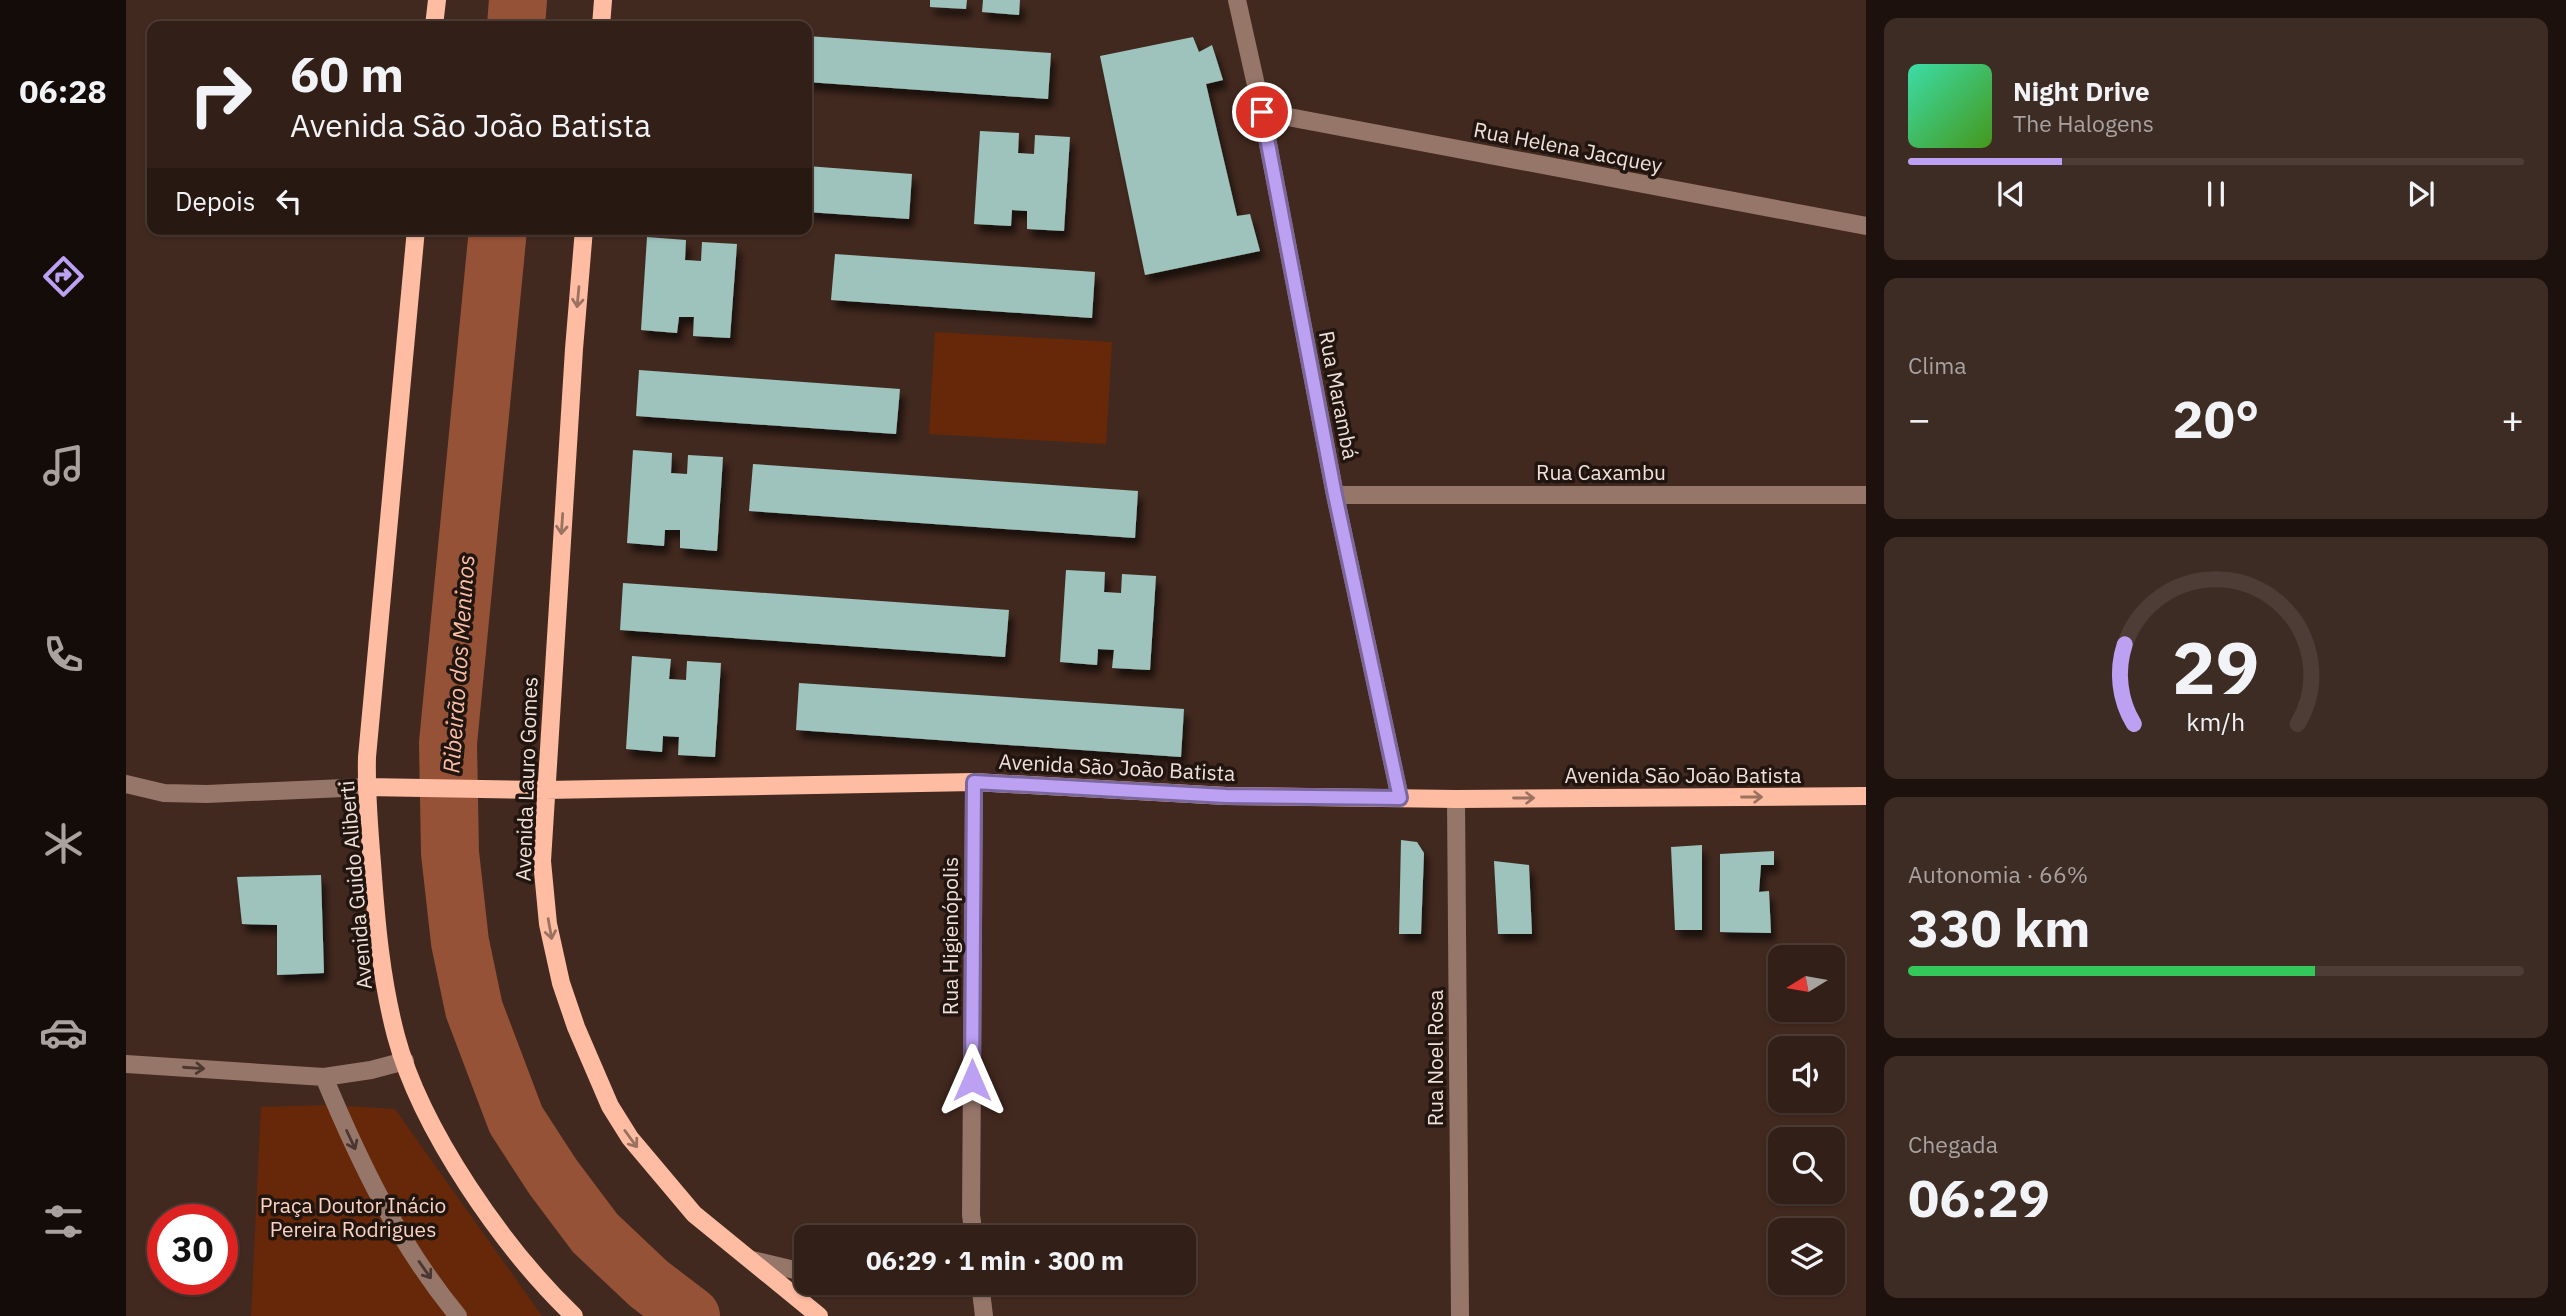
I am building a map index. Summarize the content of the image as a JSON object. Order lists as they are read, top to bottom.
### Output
{
  "streets": {
    "main road": ["Avenida São João Batista", "Avenida Lauro Gomes", "Avenida Guido Aliberti"],
    "street": [
      "Rua Helena Jacquey",
      "Rua Marambá",
      "Rua Caxambu",
      "Rua Higienópolis",
      "Rua Noel Rosa"
    ]
  },
  "crossings": [
    ["Rua Helena Jacquey", "Rua Marambá"],
    ["Rua Marambá", "Rua Caxambu"],
    ["Rua Marambá", "Avenida São João Batista"],
    ["Avenida São João Batista", "Avenida Lauro Gomes"],
    ["Avenida São João Batista", "Avenida Guido Aliberti"],
    ["Avenida São João Batista", "Rua Higienópolis"],
    ["Avenida São João Batista", "Rua Noel Rosa"]
  ],
  "one_way": ["Avenida Lauro Gomes"],
  "water": ["Ribeirão dos Meninos"],
  "parks": ["Praça Doutor Inácio Pereira Rodrigues"],
  "north": "left",
  "page": {
    "tabs": "06:28",
    "turn": ["60 m", "Avenida São João Batista"],
    "song": ["Night Drive", "The Halogens"],
    "then": "Depois",
    "tile": [
      "Clima",
      ["Autonomia · 66%", "330 km"],
      ["Chegada", "06:29"]
    ],
    "heat": ["−", "20°", "+"],
    "limit": "30",
    "trip": "06:29 · 1 min · 300 m",
    "gauge": ["29", "km/h"]
  }
}
